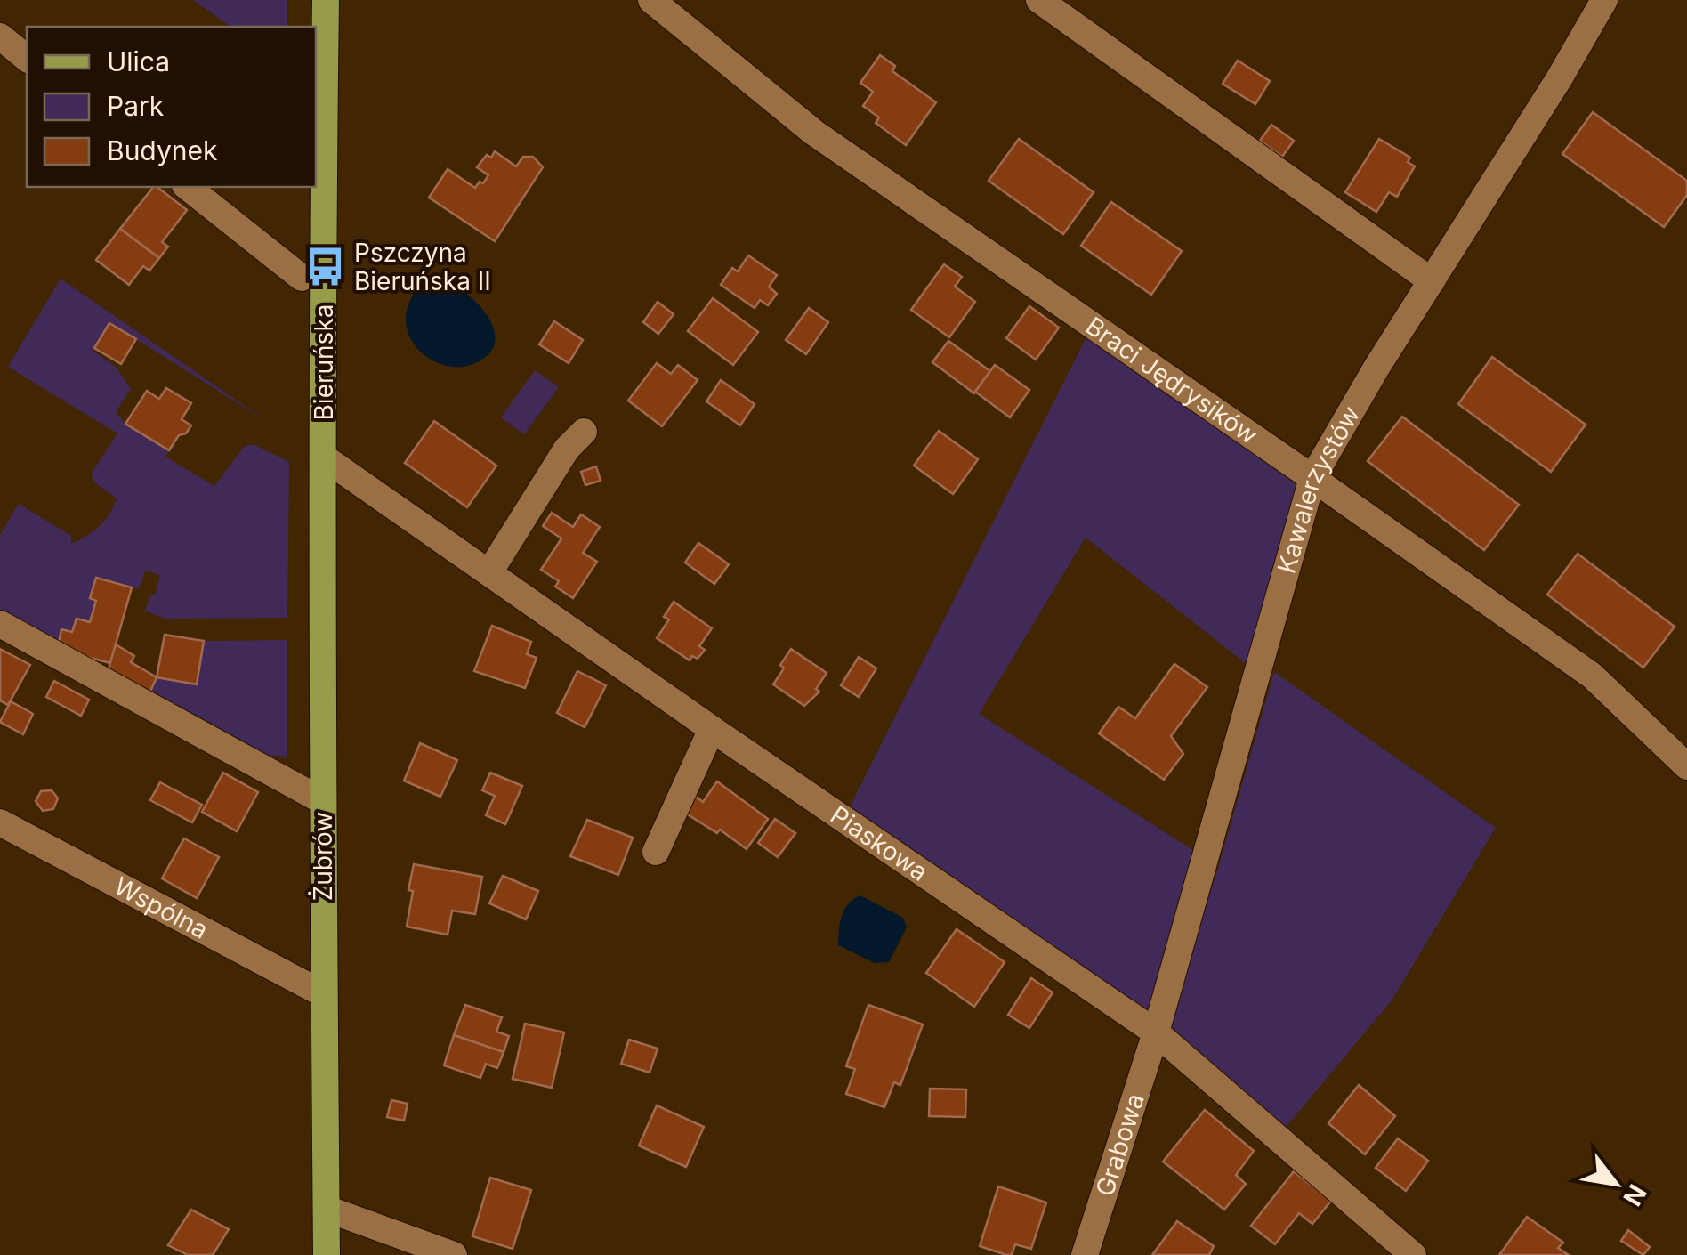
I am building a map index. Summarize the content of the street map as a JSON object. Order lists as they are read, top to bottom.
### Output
{
  "streets": {
    "main road": ["Bieruńska", "Żubrów"],
    "street": [
      "Braci Jędrysików",
      "Kawalerzystów",
      "Piaskowa",
      "Wspólna",
      "Grabowa"
    ]
  },
  "crossings": [
    ["Bieruńska", "Piaskowa"],
    ["Bieruńska", "Żubrów"],
    ["Braci Jędrysików", "Kawalerzystów"],
    ["Kawalerzystów", "Piaskowa"],
    ["Kawalerzystów", "Grabowa"],
    ["Piaskowa", "Żubrów"],
    ["Piaskowa", "Grabowa"],
    ["Żubrów", "Wspólna"]
  ],
  "places": {
    "bus stop": ["Pszczyna Bieruńska II"]
  },
  "legend": ["Ulica", "Park", "Budynek"],
  "north": "bottom right"
}
